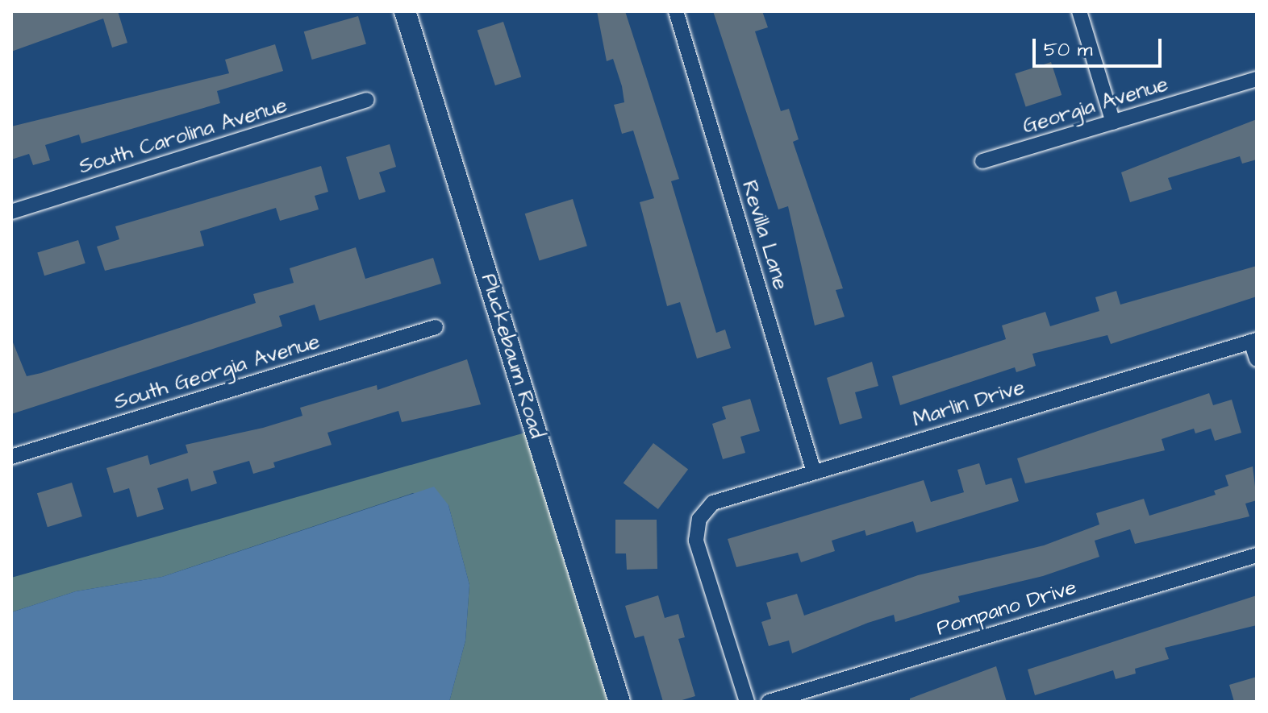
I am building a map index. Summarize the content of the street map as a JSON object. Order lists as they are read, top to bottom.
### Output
{
  "streets": {
    "street": [
      "Georgia Avenue",
      "South Carolina Avenue",
      "Revilla Lane",
      "Pluckebaum Road",
      "South Georgia Avenue",
      "Marlin Drive",
      "Pompano Drive"
    ]
  },
  "crossings": [
    ["Revilla Lane", "Marlin Drive"]
  ],
  "scale_bar": "50 m"
}
